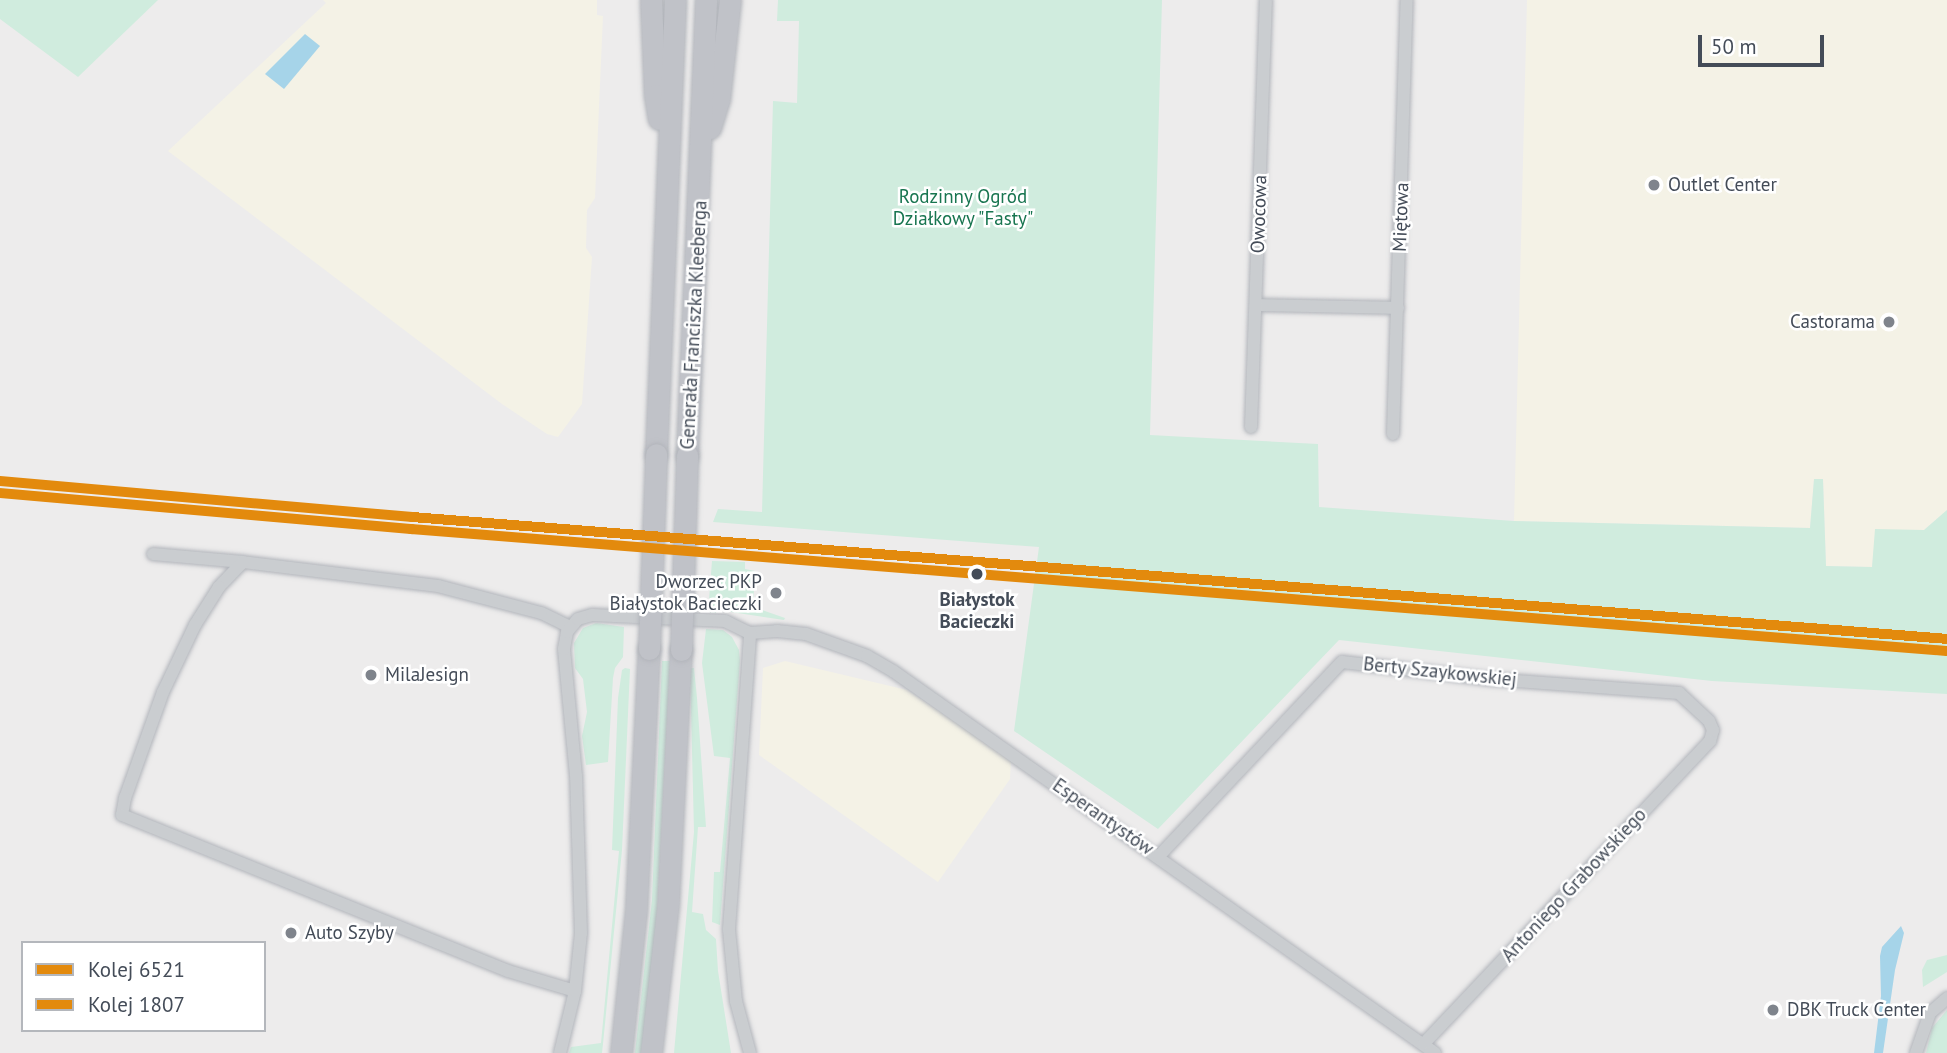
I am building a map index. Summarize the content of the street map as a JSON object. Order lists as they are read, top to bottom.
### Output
{
  "streets": {
    "highway": ["Generała Franciszka Kleeberga"],
    "street": [
      "Owocowa",
      "Miętowa",
      "Berty Szaykowskiej",
      "Esperantystów",
      "Antoniego Grabowskiego"
    ]
  },
  "crossings": [
    ["Berty Szaykowskiej", "Esperantystów"],
    ["Berty Szaykowskiej", "Antoniego Grabowskiego"],
    ["Esperantystów", "Antoniego Grabowskiego"]
  ],
  "parks": ["Rodzinny Ogród Działkowy \"Fasty\""],
  "places": [
    "Outlet Center",
    "Castorama",
    "Białystok Bacieczki",
    "Dworzec PKP Białystok Bacieczki",
    "MilaJesign",
    "Auto Szyby",
    "DBK Truck Center"
  ],
  "lines": ["rail line 6521", "rail line 1807"],
  "legend": ["Kolej 6521", "Kolej 1807"],
  "scale_bar": "50 m"
}
